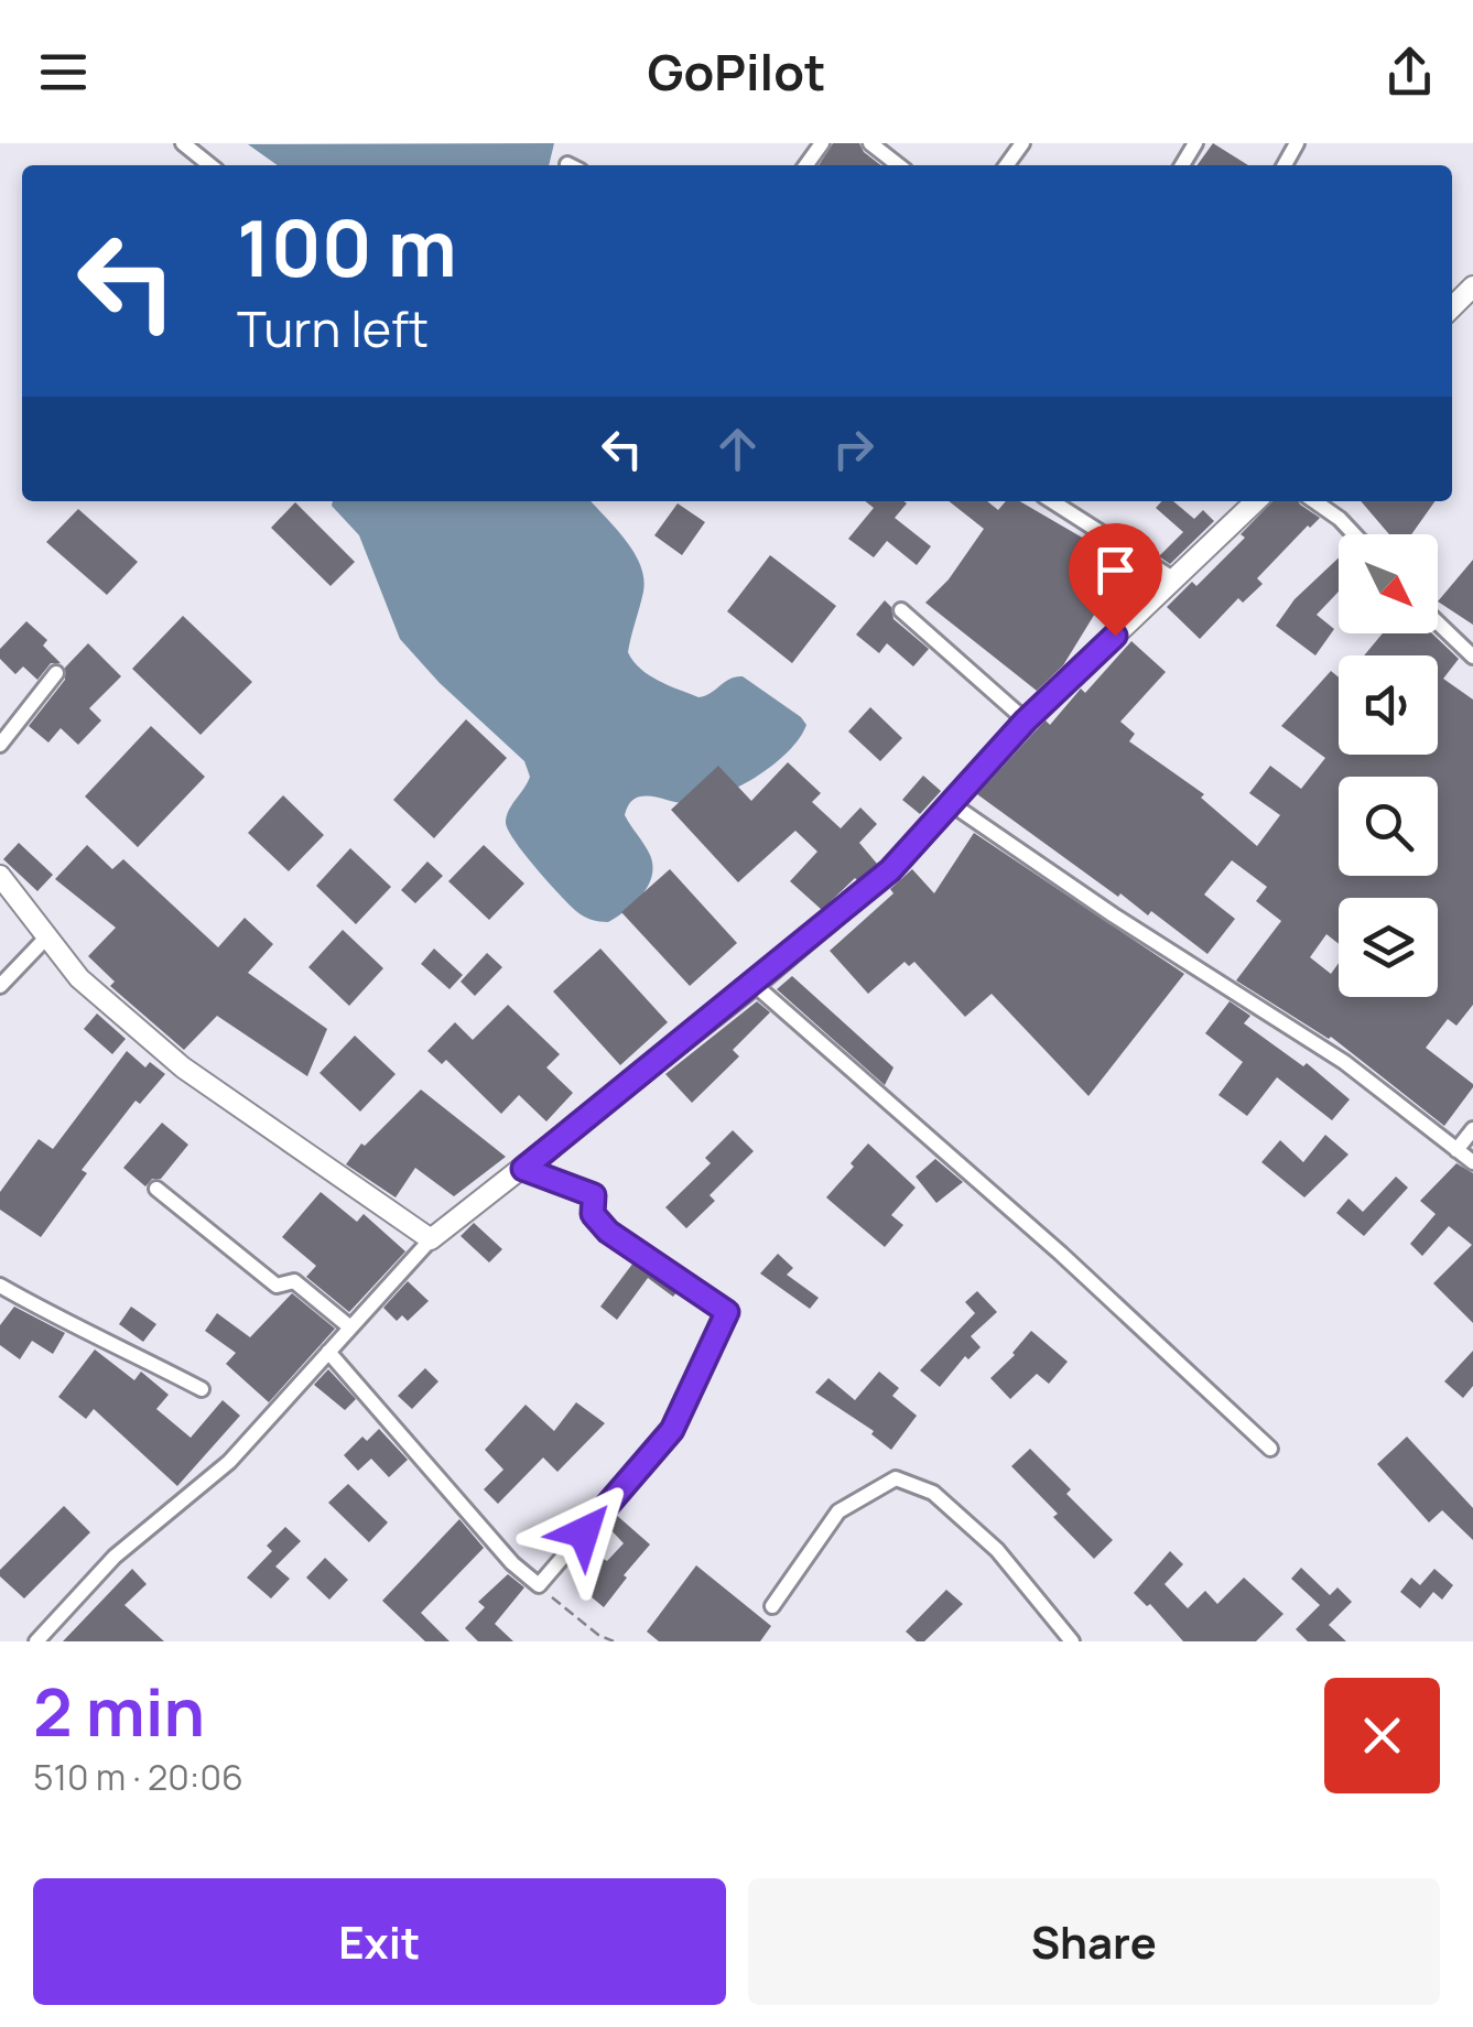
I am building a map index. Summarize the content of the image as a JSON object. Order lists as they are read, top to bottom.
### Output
{
  "north": "bottom right",
  "page": {
    "header": "GoPilot",
    "turn": ["100 m", "Turn left"],
    "heading": ["2 min", "510 m · 20:06"],
    "buttons": ["Exit", "Share"]
  }
}
